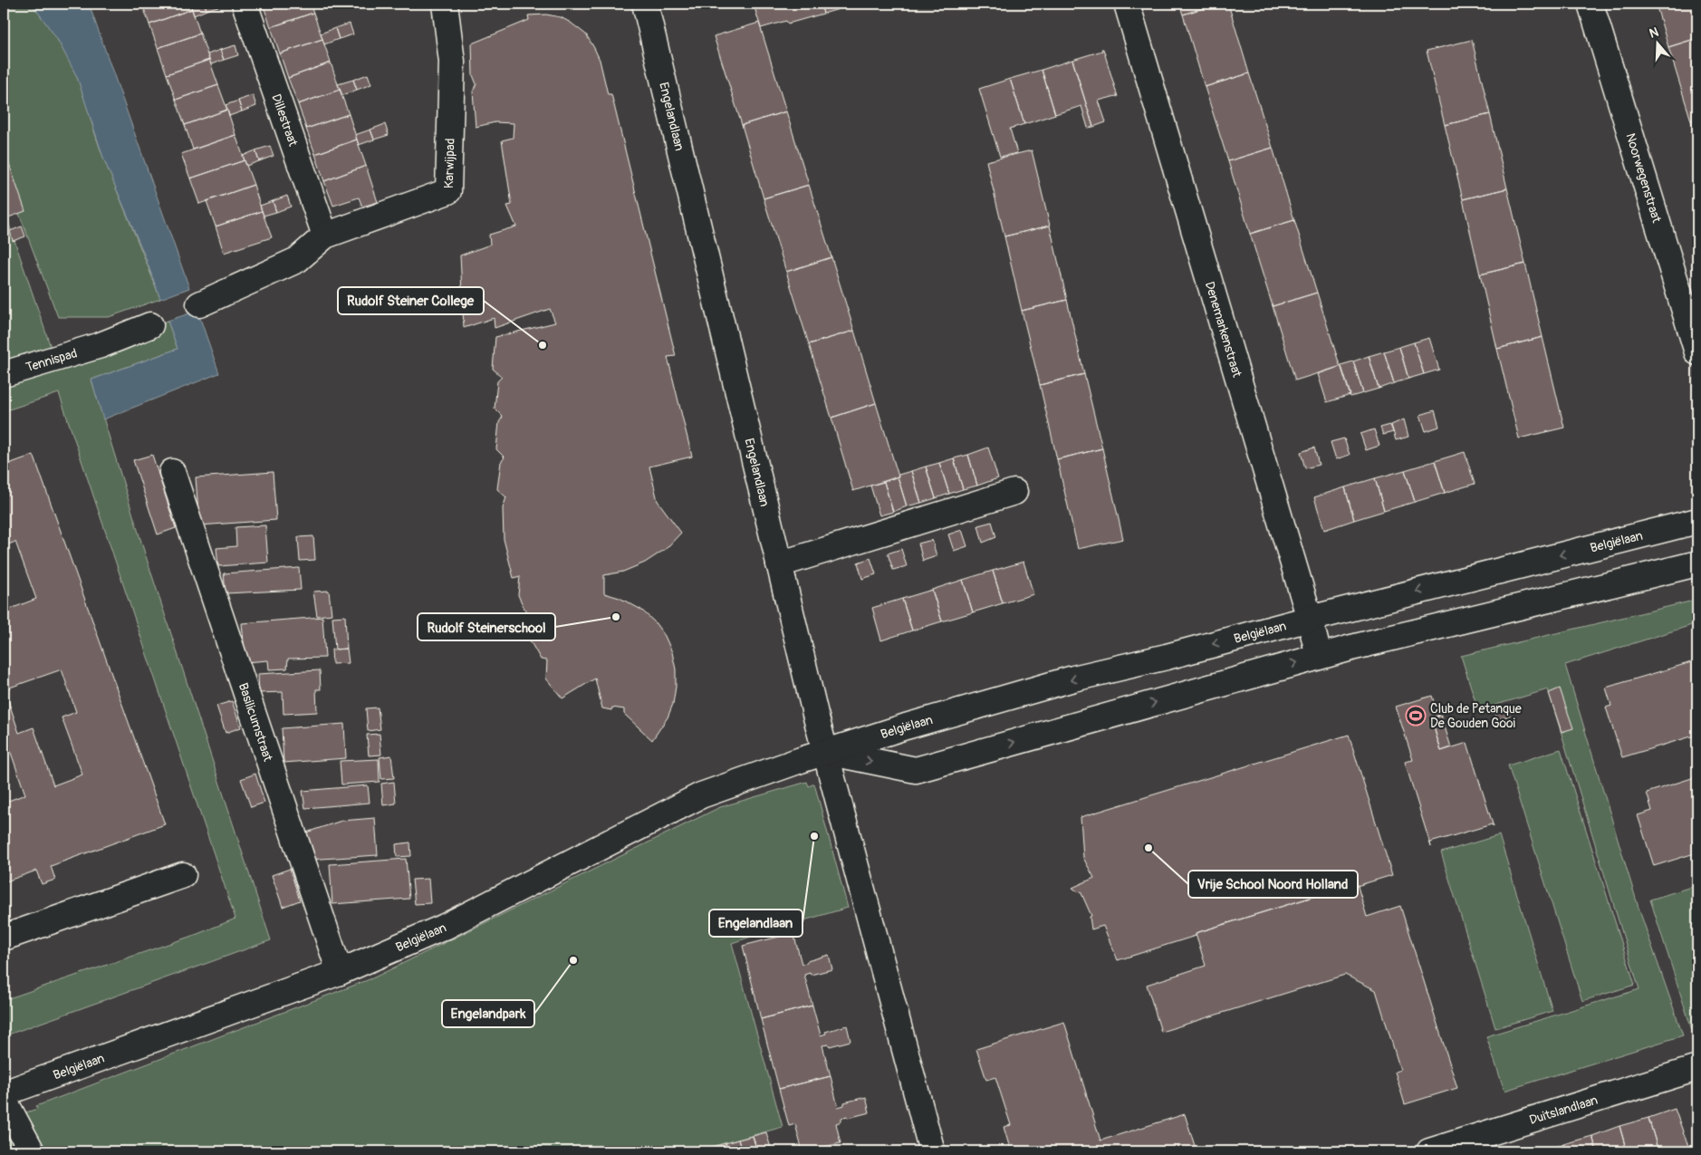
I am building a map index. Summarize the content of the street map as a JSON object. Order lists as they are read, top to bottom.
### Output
{
  "streets": {
    "street": [
      "Engelandlaan",
      "Dillestraat",
      "Karwijpad",
      "Noorwegenstraat",
      "Denemarkenstraat",
      "Tennispad",
      "Belgiëlaan",
      "Basilicumstraat",
      "Duitslandlaan"
    ]
  },
  "crossings": [
    ["Engelandlaan", "Belgiëlaan"],
    ["Dillestraat", "Karwijpad"],
    ["Denemarkenstraat", "Belgiëlaan"],
    ["Belgiëlaan", "Basilicumstraat"]
  ],
  "places": {
    "other": [
      "Rudolf Steiner College",
      "Rudolf Steinerschool",
      "Engelandlaan",
      "Vrije School Noord Holland",
      "Engelandpark"
    ],
    "sports": ["Club de Petanque De Gouden Gooi"]
  },
  "north": "top"
}
